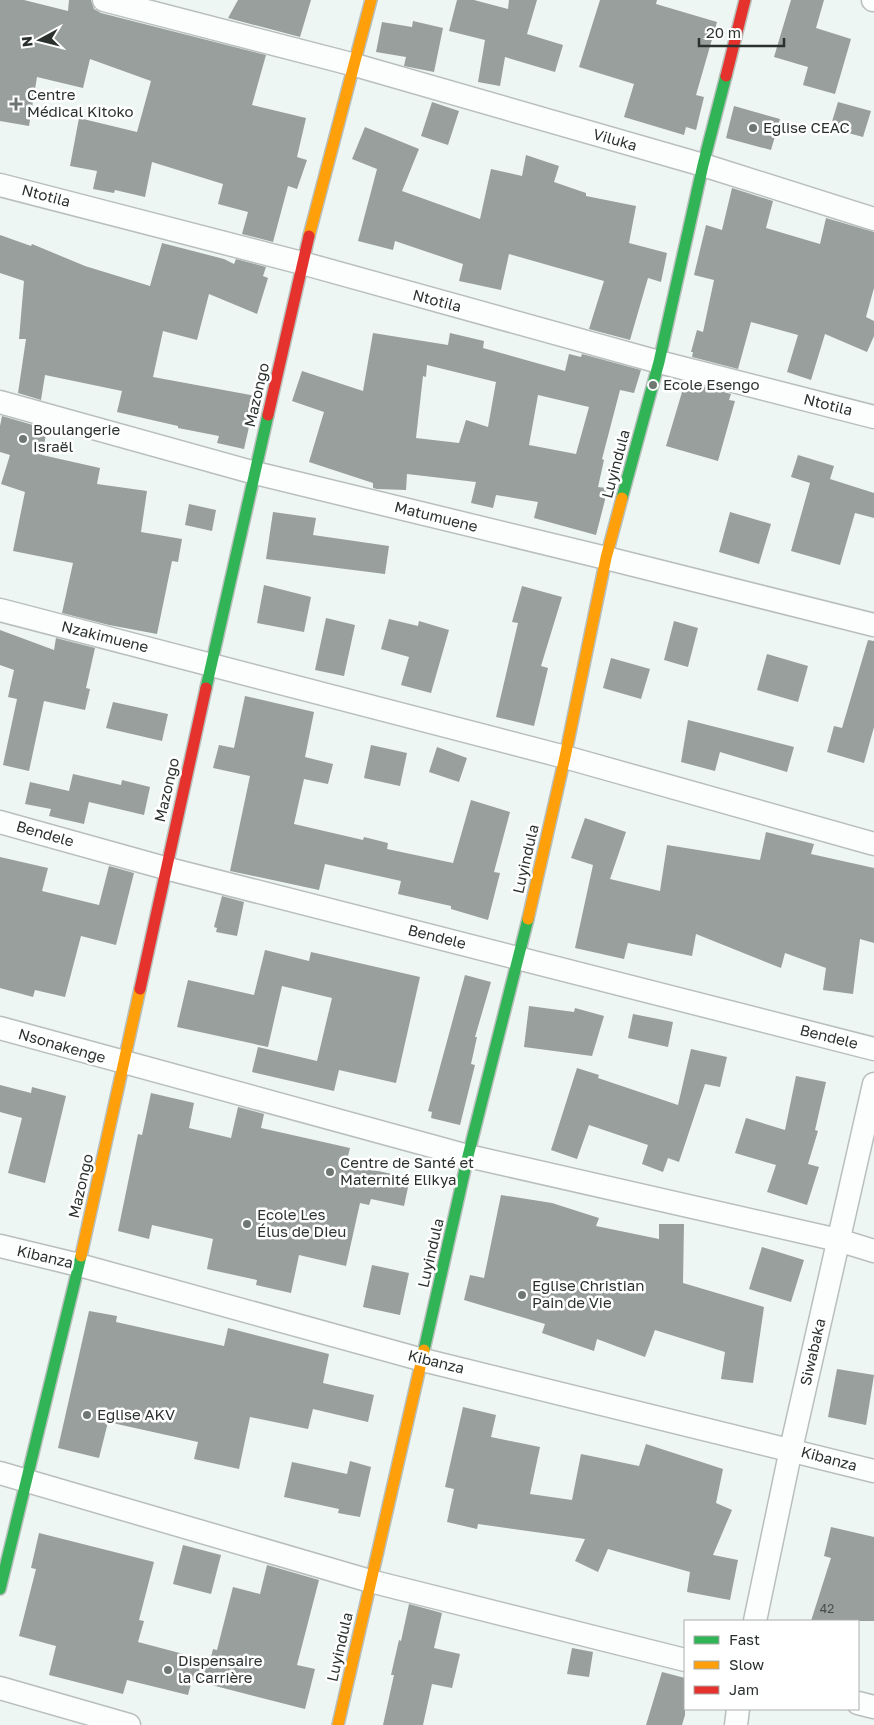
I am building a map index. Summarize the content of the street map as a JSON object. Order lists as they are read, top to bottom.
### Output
{
  "streets": {
    "street": [
      "Viluka",
      "Ntotila",
      "Mazongo",
      "Luyindula",
      "Matumuene",
      "Nzakimuene",
      "Bendele",
      "Nsonakenge",
      "Kibanza",
      "Siwabaka"
    ]
  },
  "crossings": [
    ["Viluka", "Mazongo"],
    ["Viluka", "Luyindula"],
    ["Ntotila", "Mazongo"],
    ["Ntotila", "Luyindula"],
    ["Mazongo", "Matumuene"],
    ["Mazongo", "Nzakimuene"],
    ["Mazongo", "Bendele"],
    ["Mazongo", "Nsonakenge"],
    ["Mazongo", "Kibanza"],
    ["Luyindula", "Matumuene"],
    ["Luyindula", "Nzakimuene"],
    ["Luyindula", "Bendele"],
    ["Luyindula", "Nsonakenge"],
    ["Luyindula", "Kibanza"],
    ["Nsonakenge", "Siwabaka"],
    ["Kibanza", "Siwabaka"]
  ],
  "places": {
    "health": ["Centre Médical Kitoko"],
    "other": [
      "Eglise CEAC",
      "Ecole Esengo",
      "Boulangerie Israël",
      "Centre de Santé et Maternité Elikya",
      "Ecole Les Élus de DIeu",
      "Eglise Christian Pain de Vie",
      "Eglise AKV",
      "Dispensaire la Carrière"
    ]
  },
  "house_numbers": ["42"],
  "legend": ["Fast", "Slow", "Jam"],
  "scale_bar": "20 m",
  "north": "left"
}
